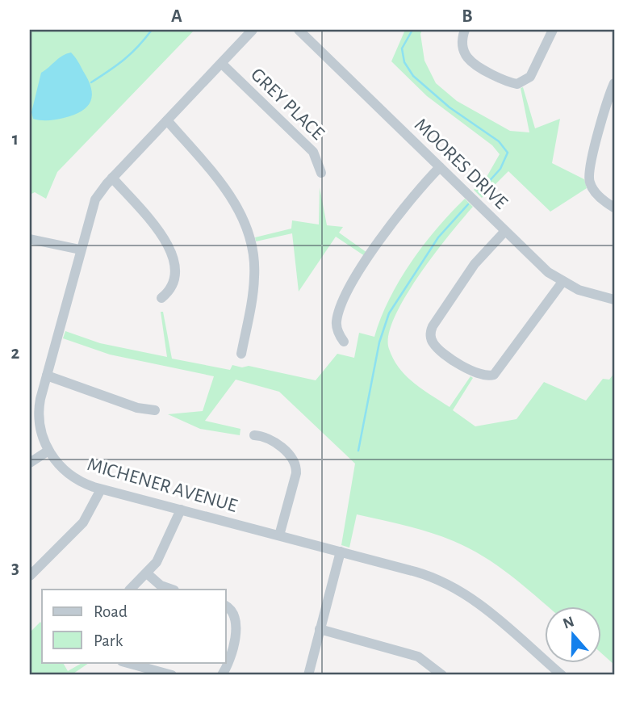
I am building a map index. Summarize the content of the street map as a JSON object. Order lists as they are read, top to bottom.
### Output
{
  "streets": {
    "street": ["GREY PLACE", "MOORES DRIVE", "MICHENER AVENUE"]
  },
  "crossings": [
    ["GREY PLACE", "MICHENER AVENUE"]
  ],
  "legend": ["Road", "Park"],
  "north": "top",
  "grid": {
    "columns": ["A", "B"],
    "rows": ["1", "2", "3"]
  }
}
